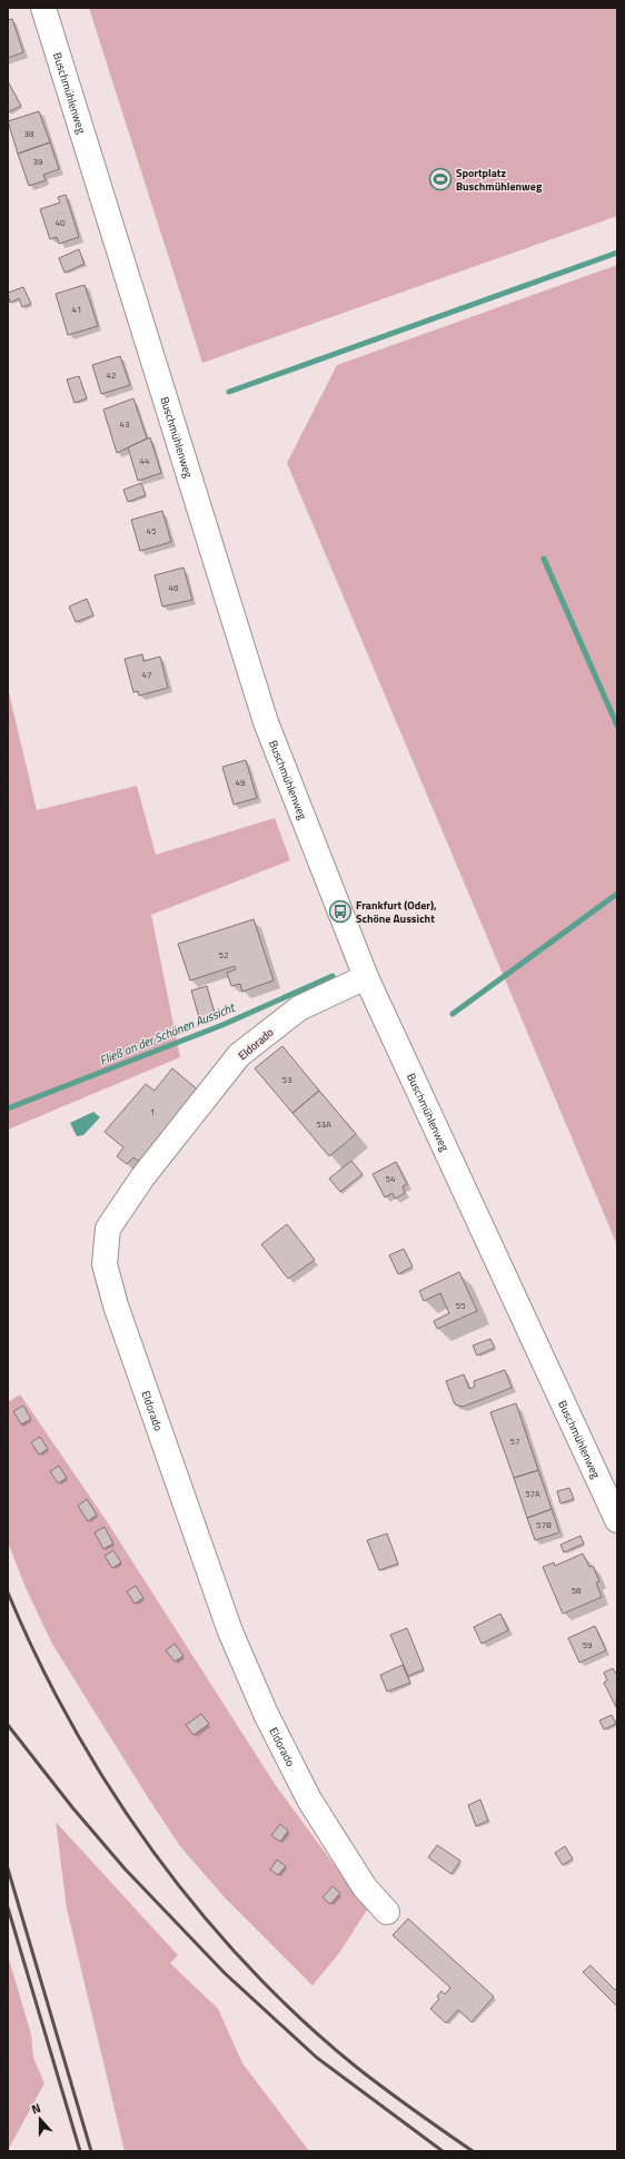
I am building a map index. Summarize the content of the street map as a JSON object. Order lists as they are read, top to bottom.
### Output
{
  "streets": {
    "street": ["Buschmühlenweg", "Eldorado"]
  },
  "crossings": [
    ["Buschmühlenweg", "Eldorado"]
  ],
  "water": ["Fließ an der Schönen Aussicht"],
  "places": {
    "sports": ["Sportplatz Buschmühlenweg"],
    "bus stop": ["Frankfurt (Oder), Schöne Aussicht"]
  },
  "house_numbers": [
    "38",
    "39",
    "40",
    "41",
    "42",
    "43",
    "44",
    "45",
    "46",
    "47",
    "49",
    "52",
    "53",
    "1",
    "53A",
    "54",
    "55",
    "57",
    "57A",
    "57B",
    "58",
    "59"
  ],
  "north": "top"
}
